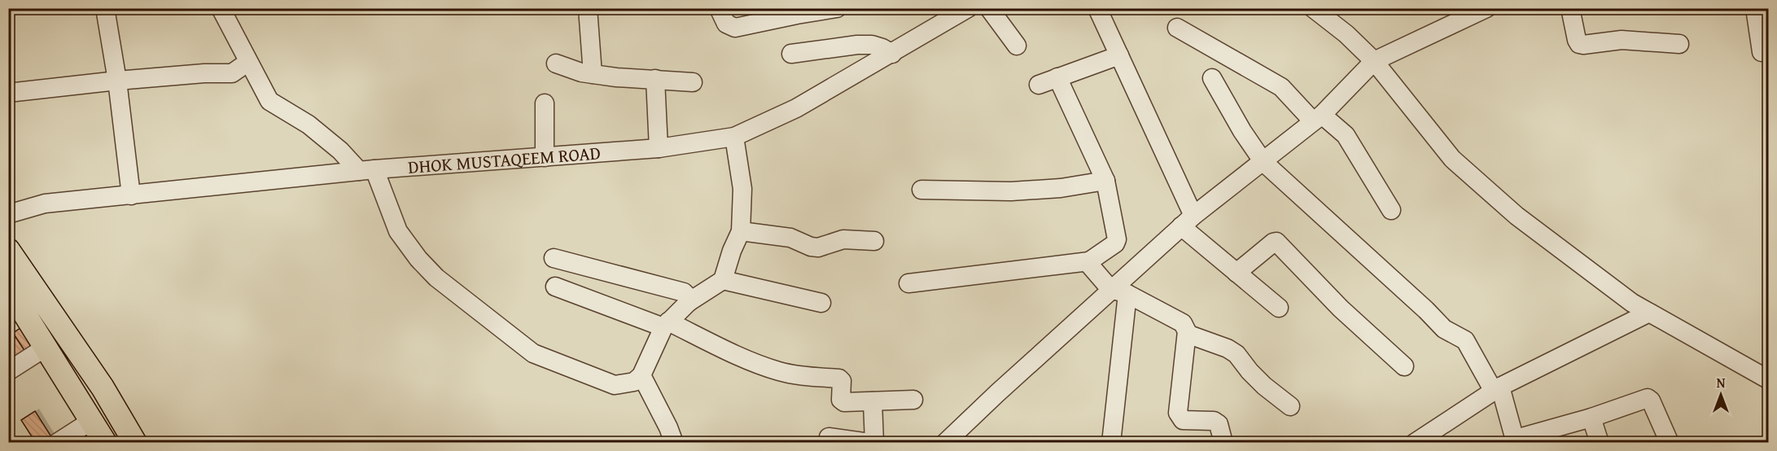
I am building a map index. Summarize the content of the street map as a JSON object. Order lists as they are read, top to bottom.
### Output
{
  "streets": {
    "street": ["DHOK MUSTAQEEM ROAD"]
  },
  "north": "top"
}
